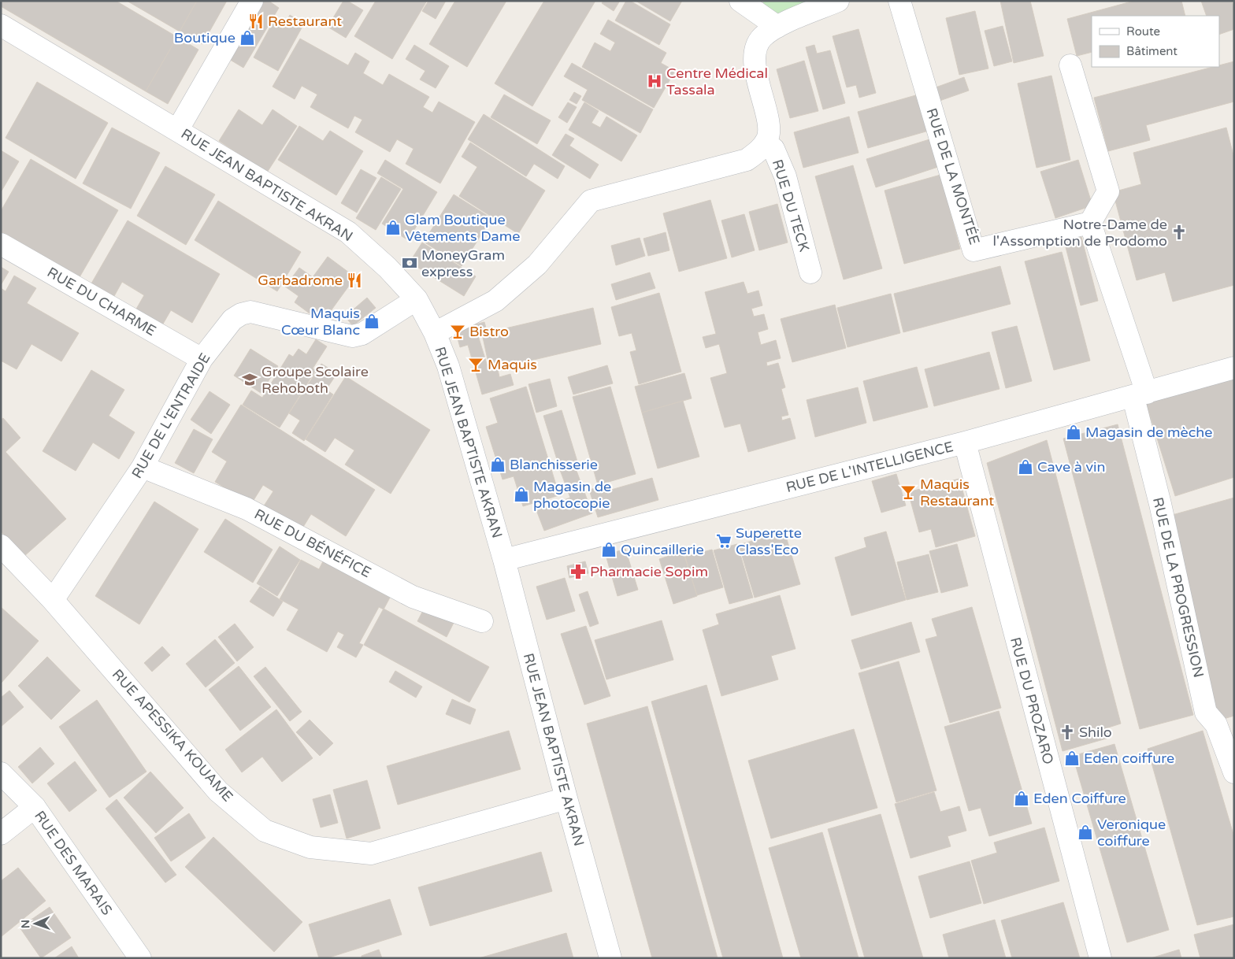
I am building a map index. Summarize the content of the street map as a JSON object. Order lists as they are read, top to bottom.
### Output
{
  "streets": {
    "street": [
      "RUE DE LA MONTÉE",
      "RUE JEAN BAPTISTE AKRAN",
      "RUE DU TECK",
      "RUE DU CHARME",
      "RUE DE L'ENTRAIDE",
      "RUE DE L'INTELLIGENCE",
      "RUE DU BÉNÉFICE",
      "RUE DE LA PROGRESSION",
      "RUE DU PROZARO",
      "RUE APESSIKA KOUAME",
      "RUE DES MARAIS"
    ]
  },
  "crossings": [
    ["RUE JEAN BAPTISTE AKRAN", "RUE DE L'ENTRAIDE"],
    ["RUE JEAN BAPTISTE AKRAN", "RUE DE L'INTELLIGENCE"],
    ["RUE JEAN BAPTISTE AKRAN", "RUE APESSIKA KOUAME"],
    ["RUE DU CHARME", "RUE DE L'ENTRAIDE"],
    ["RUE DE L'ENTRAIDE", "RUE DU BÉNÉFICE"],
    ["RUE DE L'ENTRAIDE", "RUE APESSIKA KOUAME"],
    ["RUE DE L'INTELLIGENCE", "RUE DE LA PROGRESSION"],
    ["RUE DE L'INTELLIGENCE", "RUE DU PROZARO"]
  ],
  "places": {
    "restaurant": ["Restaurant", "Garbadrome"],
    "shop": [
      "Boutique",
      "Glam Boutique Vêtements Dame",
      "Maquis Cœur Blanc",
      "Magasin de mèche",
      "Blanchisserie",
      "Cave à vin",
      "Magasin de photocopie",
      "Quincaillerie",
      "Eden coiffure",
      "Eden Coiffure",
      "Veronique coiffure"
    ],
    "hospital": ["Centre Médical Tassala"],
    "church": ["Notre-Dame de l'Assomption de Prodomo", "Shilo"],
    "bank": ["MoneyGram express"],
    "bar": ["Bistro", "Maquis", "Maquis Restaurant"],
    "school or university": ["Groupe Scolaire Rehoboth"],
    "supermarket": ["Superette Class'Eco"],
    "pharmacy": ["Pharmacie Sopim"]
  },
  "legend": ["Route", "Bâtiment"],
  "north": "left"
}
